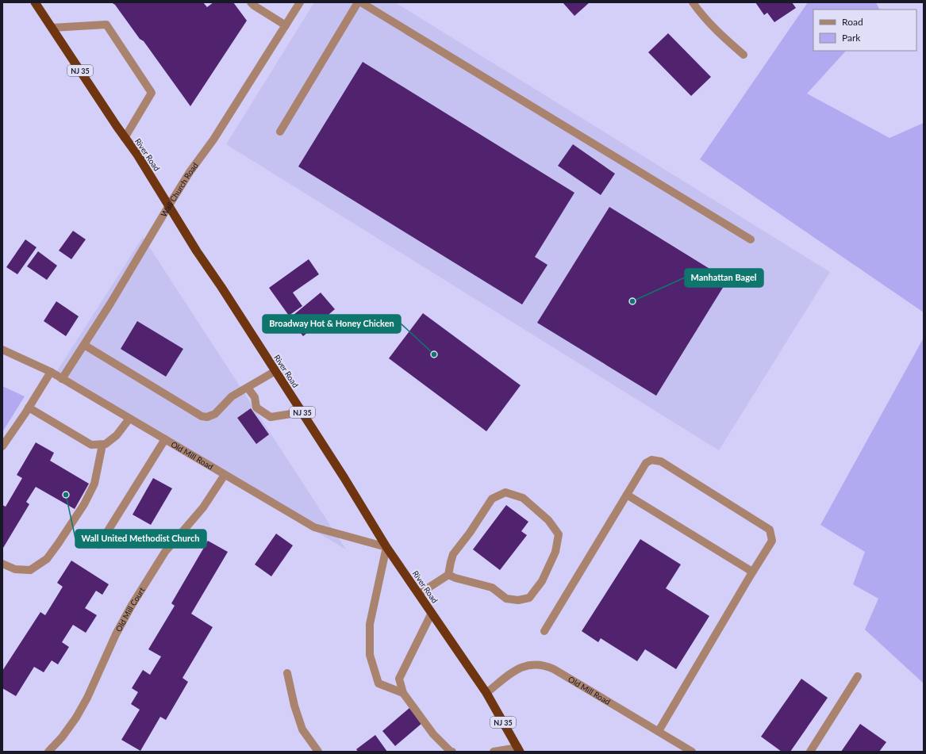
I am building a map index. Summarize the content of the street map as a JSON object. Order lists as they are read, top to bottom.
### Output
{
  "streets": {
    "highway": ["NJ 35", "River Road"],
    "street": ["Wall Church Road", "Old Mill Road", "Old Mill Court"]
  },
  "crossings": [
    ["River Road", "Wall Church Road"],
    ["River Road", "Old Mill Road"],
    ["Wall Church Road", "Old Mill Road"],
    ["Old Mill Road", "Old Mill Court"]
  ],
  "places": ["Manhattan Bagel", "Broadway Hot & Honey Chicken", "Wall United Methodist Church"],
  "legend": ["Road", "Park"]
}
